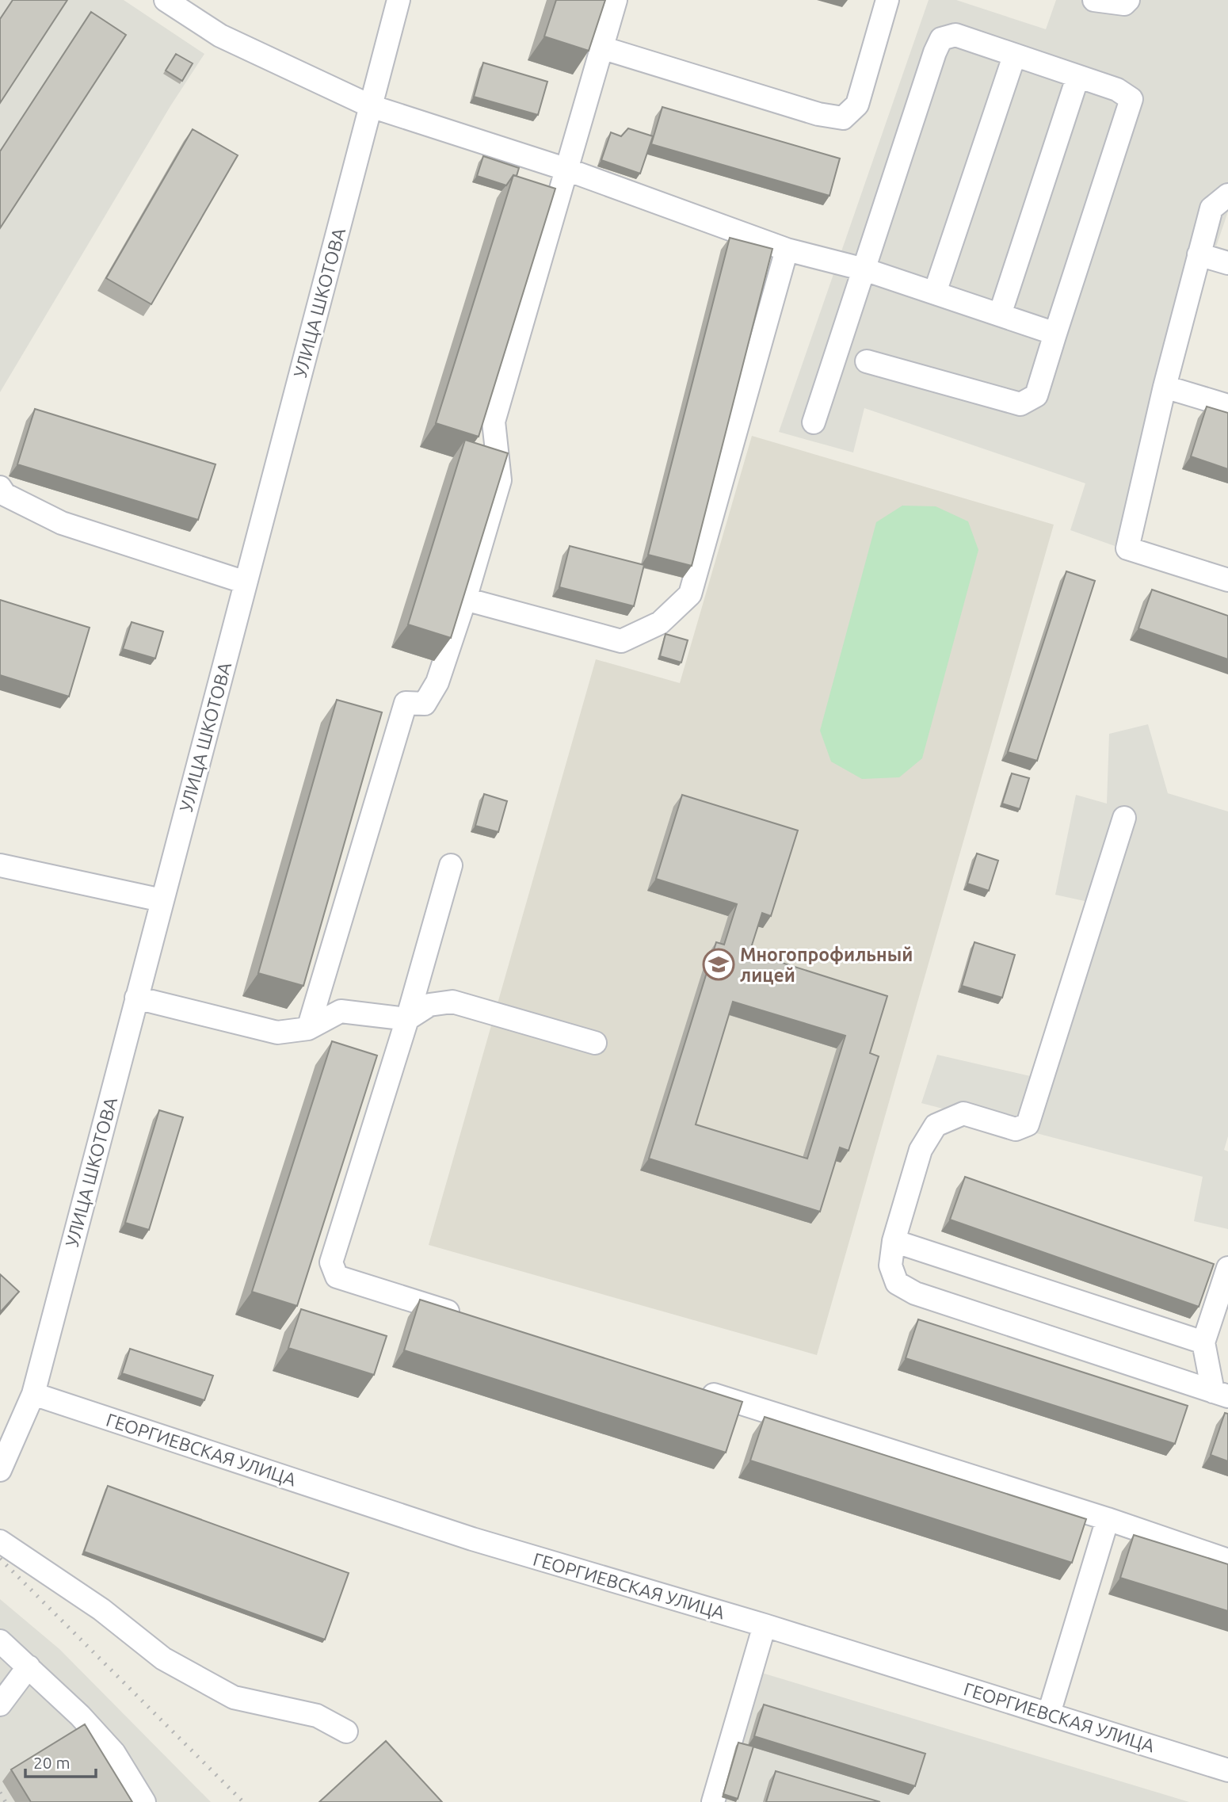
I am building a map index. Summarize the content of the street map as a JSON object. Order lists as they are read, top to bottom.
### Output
{
  "streets": {
    "street": ["УЛИЦА ШКОТОВА", "ГЕОРГИЕВСКАЯ УЛИЦА"]
  },
  "crossings": [
    ["УЛИЦА ШКОТОВА", "ГЕОРГИЕВСКАЯ УЛИЦА"]
  ],
  "places": {
    "school or university": ["Многопрофильный лицей"]
  },
  "scale_bar": "20 m"
}
